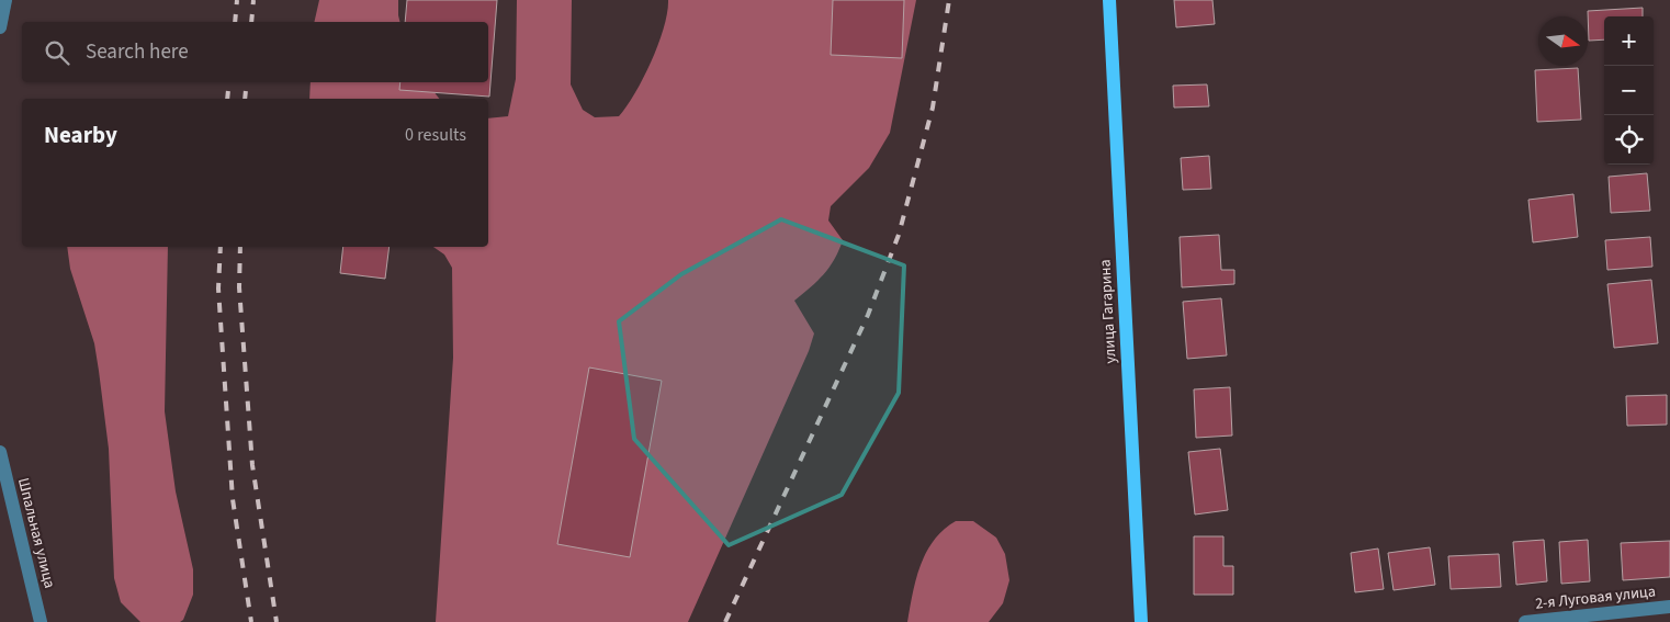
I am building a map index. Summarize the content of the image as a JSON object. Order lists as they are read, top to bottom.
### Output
{
  "streets": {
    "main road": ["улица Гагарина"],
    "street": ["Шпальная улица", "2-я Луговая улица"]
  },
  "north": "right",
  "page": {
    "map_buttons": ["+", "−"],
    "search": "Search here",
    "heading": ["Nearby", "0 results"]
  }
}
